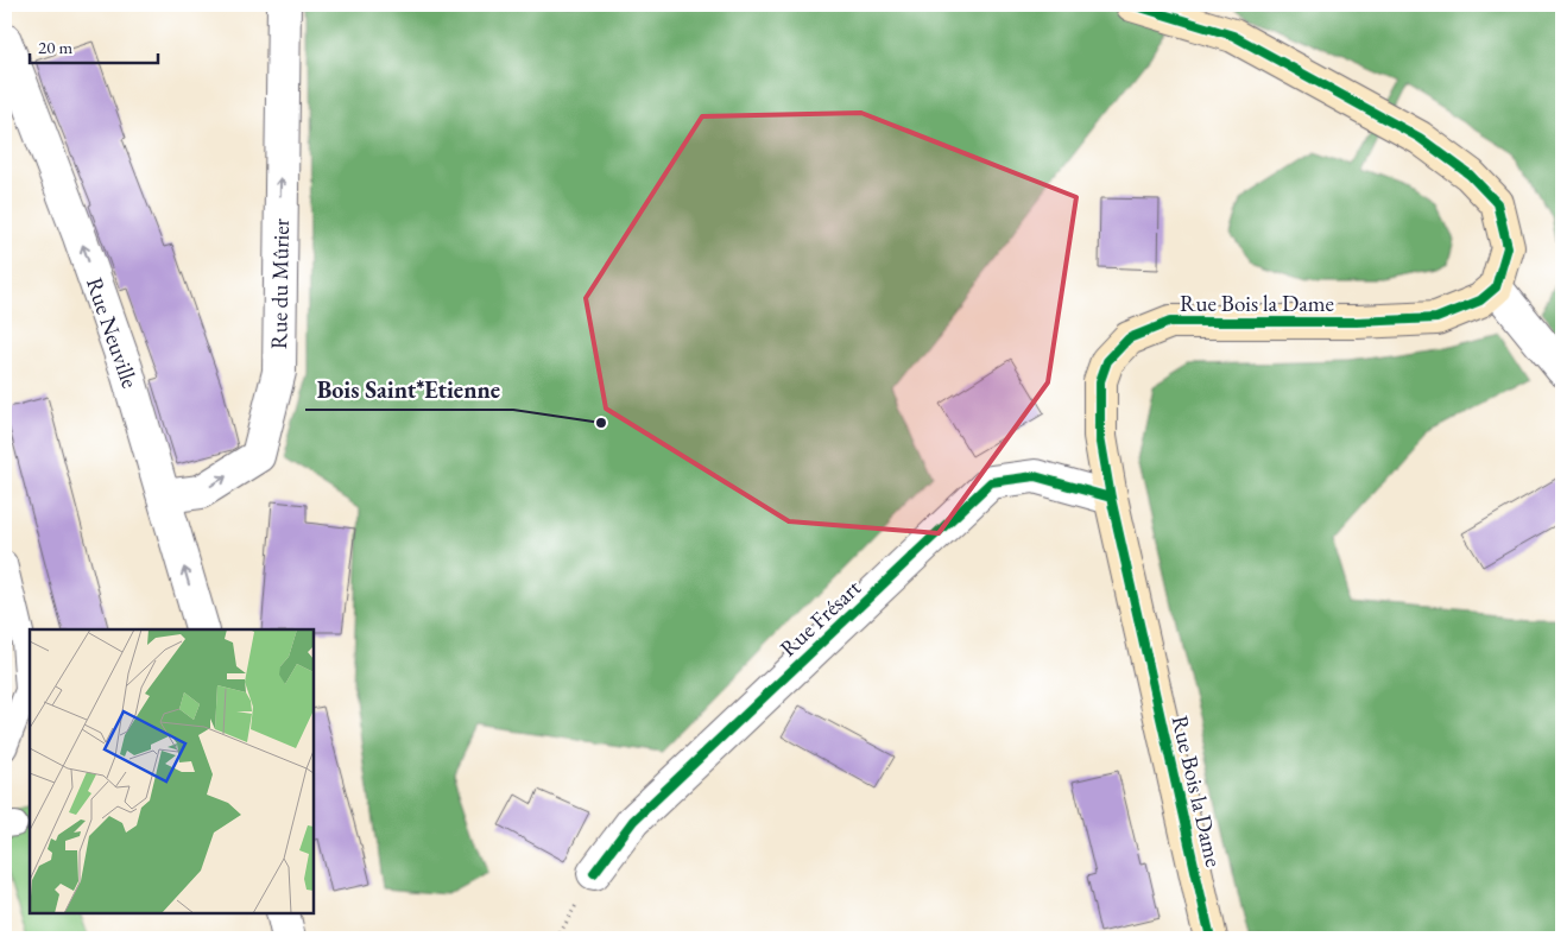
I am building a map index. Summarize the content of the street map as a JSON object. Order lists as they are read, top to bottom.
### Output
{
  "streets": {
    "street": [
      "Rue du Mûrier",
      "Rue Bois la Dame",
      "Rue Neuville",
      "Rue Frésart"
    ]
  },
  "crossings": [
    ["Rue du Mûrier", "Rue Neuville"],
    ["Rue Bois la Dame", "Rue Frésart"]
  ],
  "one_way": ["Rue du Mûrier", "Rue Neuville"],
  "places": ["Bois Saint*Etienne"],
  "scale_bar": "20 m"
}
